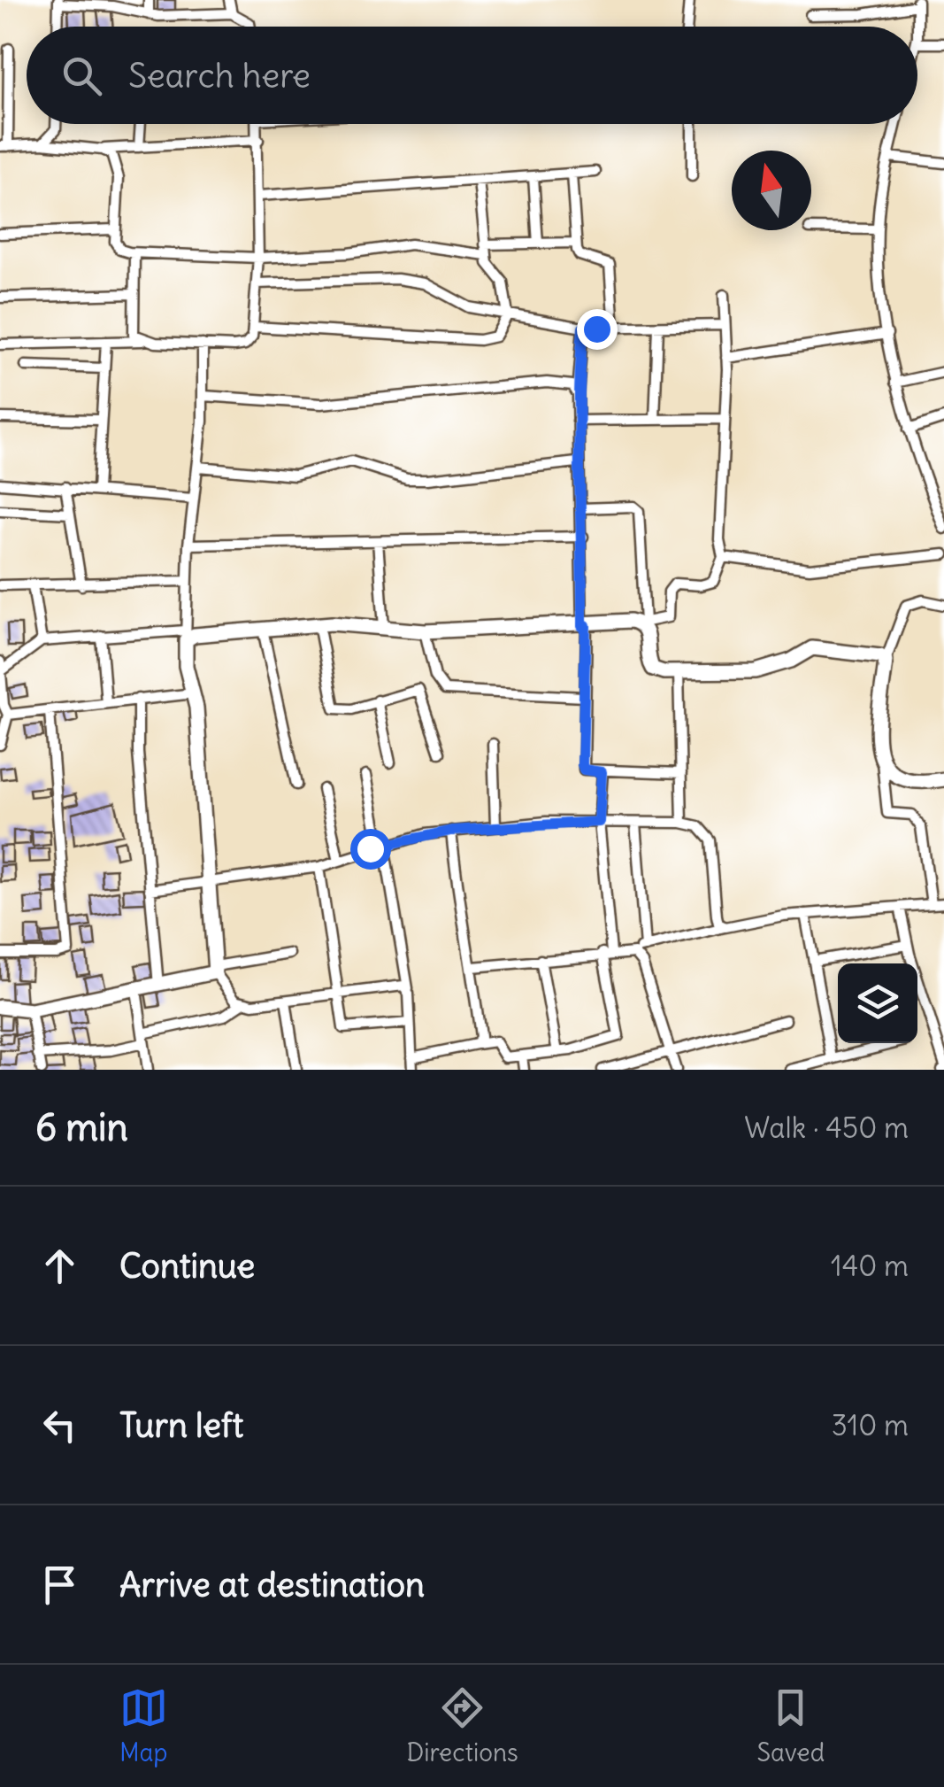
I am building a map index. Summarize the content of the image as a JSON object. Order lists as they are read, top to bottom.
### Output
{
  "north": "top",
  "page": {
    "search": "Search here",
    "heading": ["6 min", "Walk · 450 m"],
    "list": [
      ["Continue", "140 m"],
      ["Turn left", "310 m"],
      "Arrive at destination"
    ],
    "nav": ["Map", "Directions", "Saved"]
  }
}
